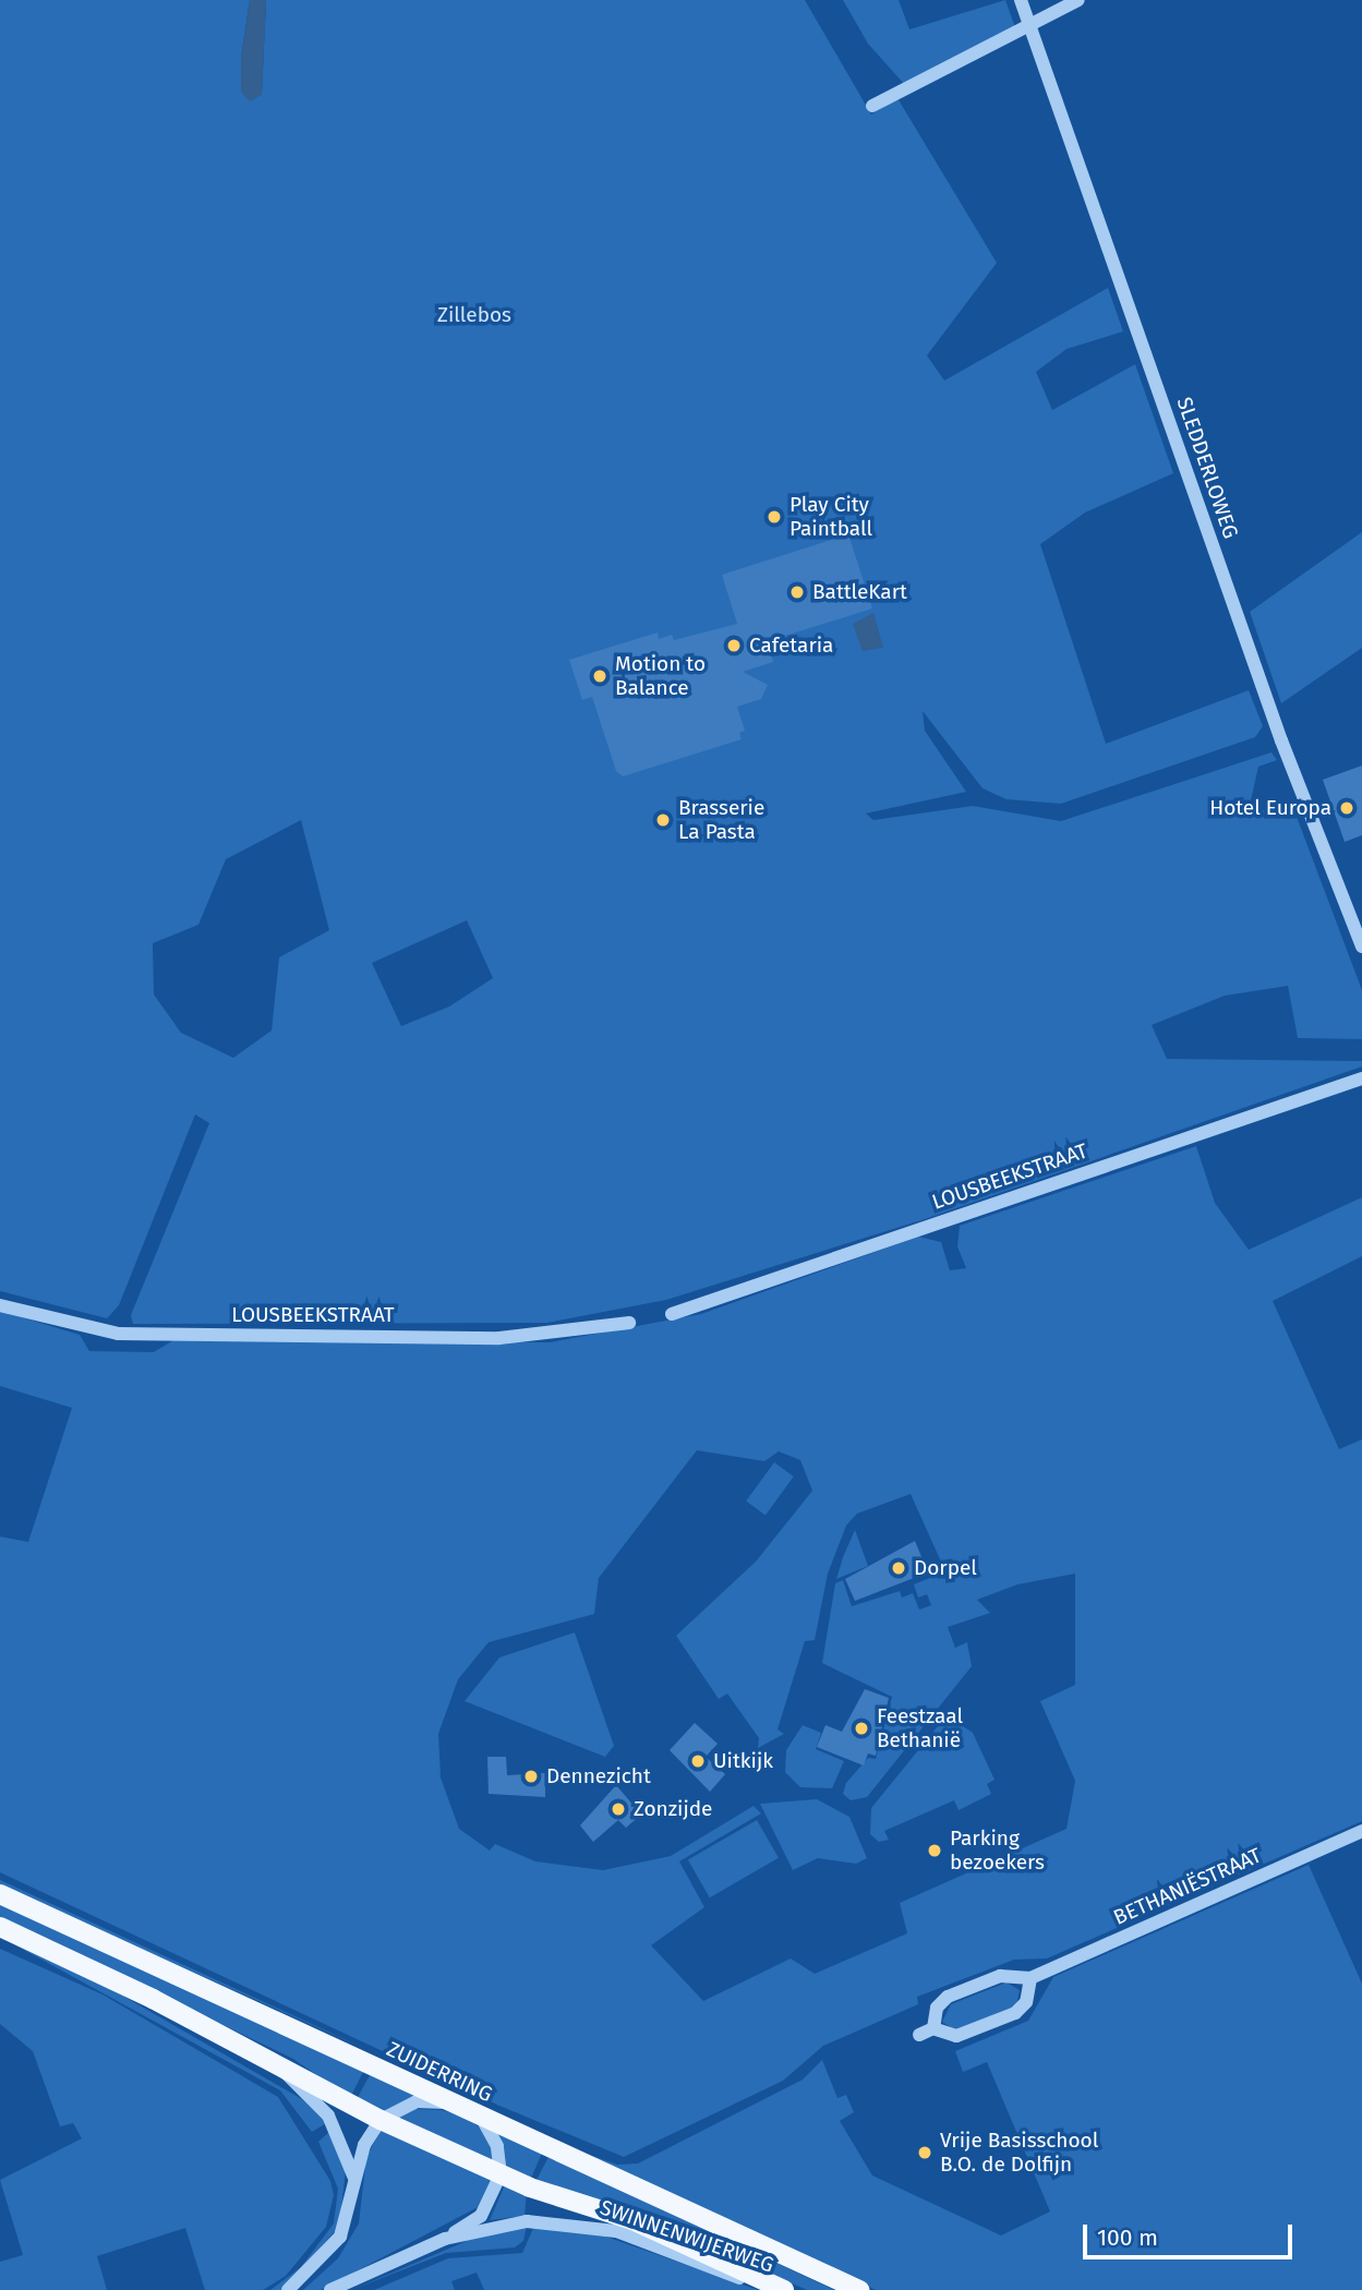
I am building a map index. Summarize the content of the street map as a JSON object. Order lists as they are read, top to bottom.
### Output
{
  "streets": {
    "main road": ["ZUIDERRING"],
    "street": [
      "SLEDDERLOWEG",
      "LOUSBEEKSTRAAT",
      "BETHANIËSTRAAT",
      "SWINNENWIJERWEG"
    ]
  },
  "parks": ["Zillebos"],
  "places": [
    "Play City Paintball",
    "BattleKart",
    "Cafetaria",
    "Motion to Balance",
    "Hotel Europa",
    "Brasserie La Pasta",
    "Dorpel",
    "Feestzaal Bethanië",
    "Uitkijk",
    "Dennezicht",
    "Zonzijde",
    "Parking bezoekers",
    "Vrije Basisschool B.O. de Dolfijn"
  ],
  "scale_bar": "100 m"
}
